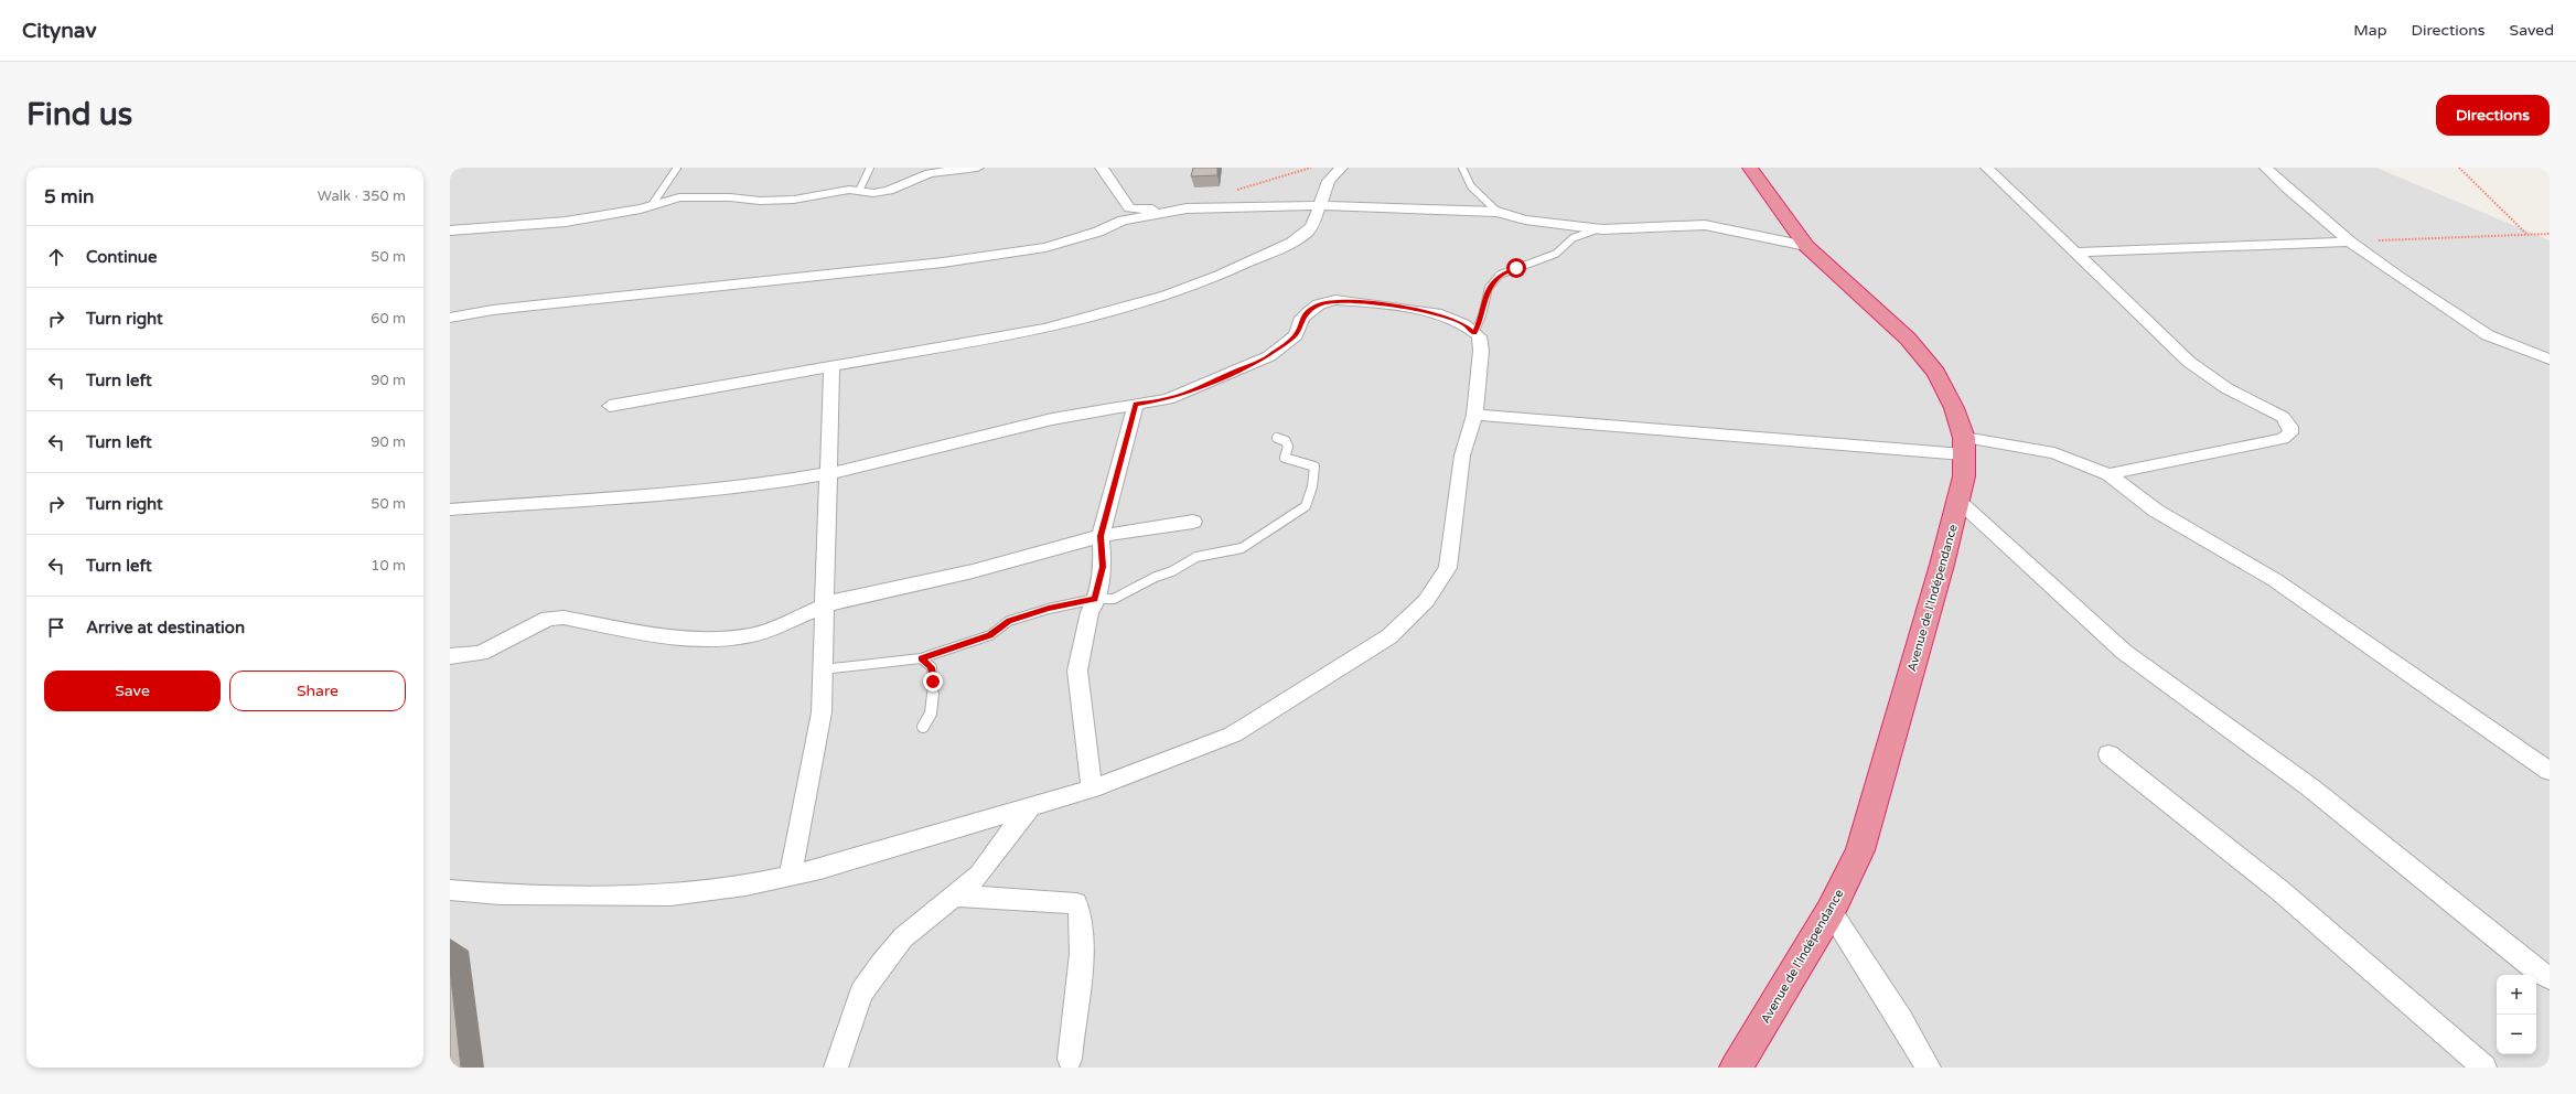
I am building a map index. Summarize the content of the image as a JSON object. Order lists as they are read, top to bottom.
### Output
{
  "streets": {
    "highway": ["Avenue de l'Indépendance"]
  },
  "page": {
    "header": "Citynav",
    "nav": ["Map", "Directions", "Saved"],
    "buttons": [
      "Directions",
      ["Save", "Share"]
    ],
    "title": "Find us",
    "heading": ["5 min", "Walk · 350 m"],
    "list": [
      ["Continue", "50 m"],
      ["Turn right", "60 m"],
      ["Turn left", "90 m"],
      ["Turn left", "90 m"],
      ["Turn right", "50 m"],
      ["Turn left", "10 m"],
      "Arrive at destination"
    ],
    "map_buttons": ["+", "−"]
  }
}
